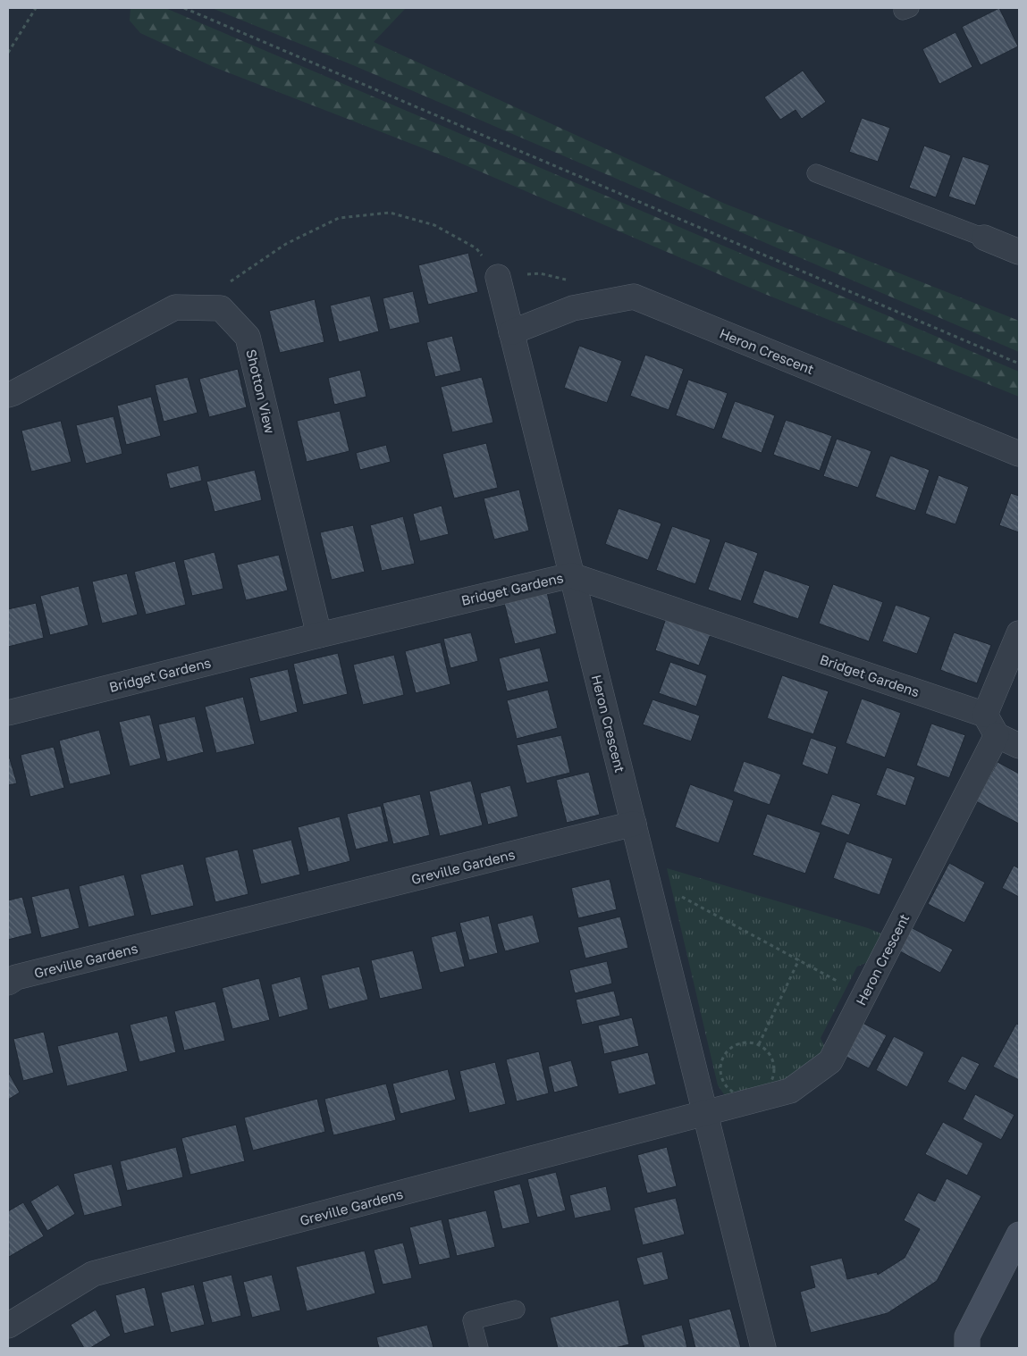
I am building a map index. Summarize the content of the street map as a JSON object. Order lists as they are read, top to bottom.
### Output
{
  "streets": {
    "street": [
      "Heron Crescent",
      "Shotton View",
      "Bridget Gardens",
      "Greville Gardens"
    ]
  },
  "crossings": [
    ["Heron Crescent", "Bridget Gardens"],
    ["Heron Crescent", "Greville Gardens"],
    ["Shotton View", "Bridget Gardens"]
  ]
}
